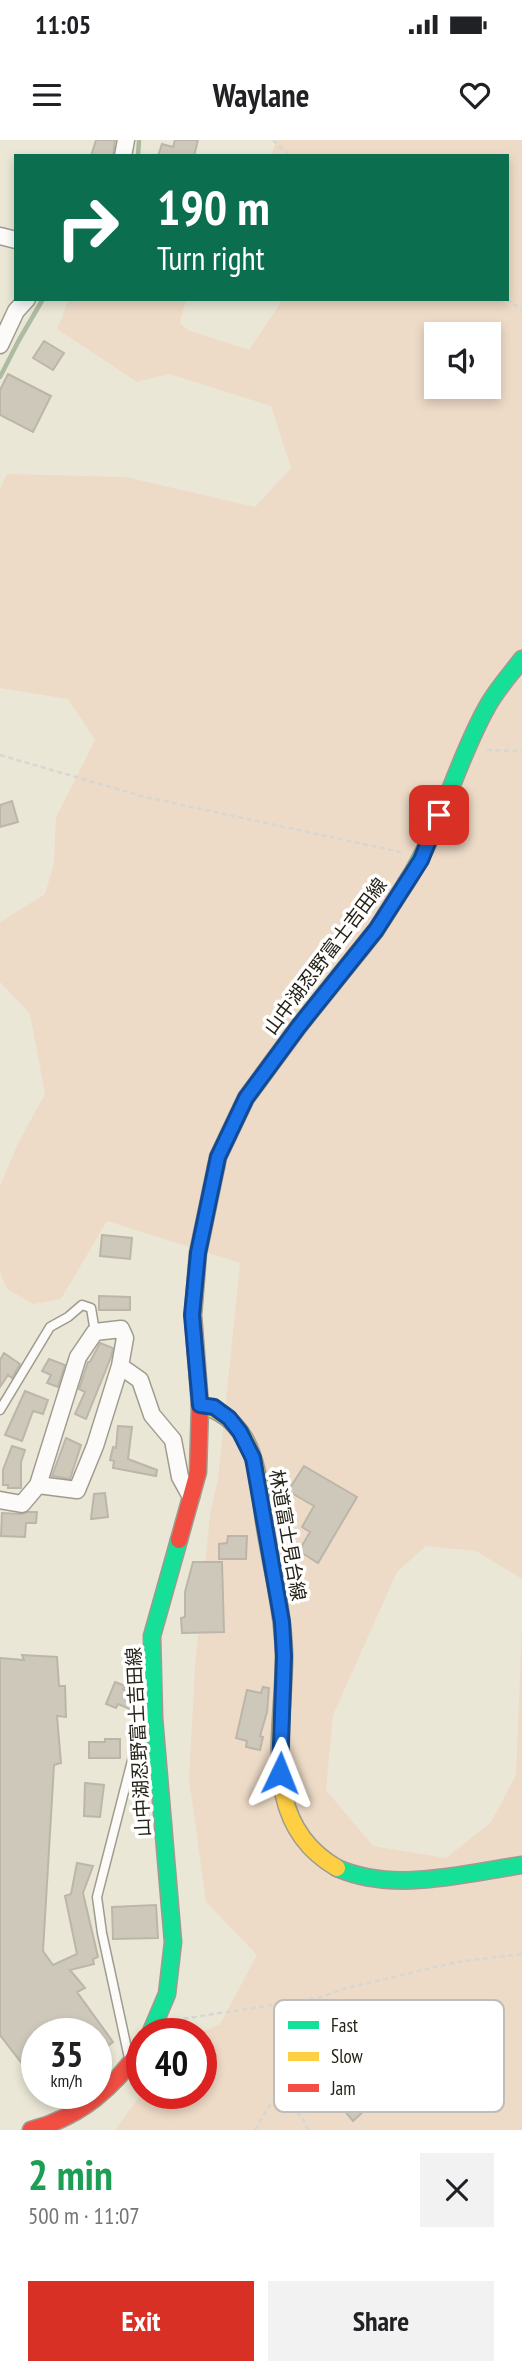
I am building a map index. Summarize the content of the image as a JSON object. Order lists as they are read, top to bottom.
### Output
{
  "streets": {
    "main road": ["山中湖忍野富士吉田線", "林道富士見台線"]
  },
  "crossings": [
    ["山中湖忍野富士吉田線", "林道富士見台線"]
  ],
  "legend": ["Fast", "Slow", "Jam"],
  "page": {
    "status": "11:05",
    "header": "Waylane",
    "turn": ["190 m", "Turn right"],
    "speed": "35 km/h",
    "limit": "40",
    "heading": ["2 min", "500 m · 11:07"],
    "buttons": ["Exit", "Share"]
  }
}
